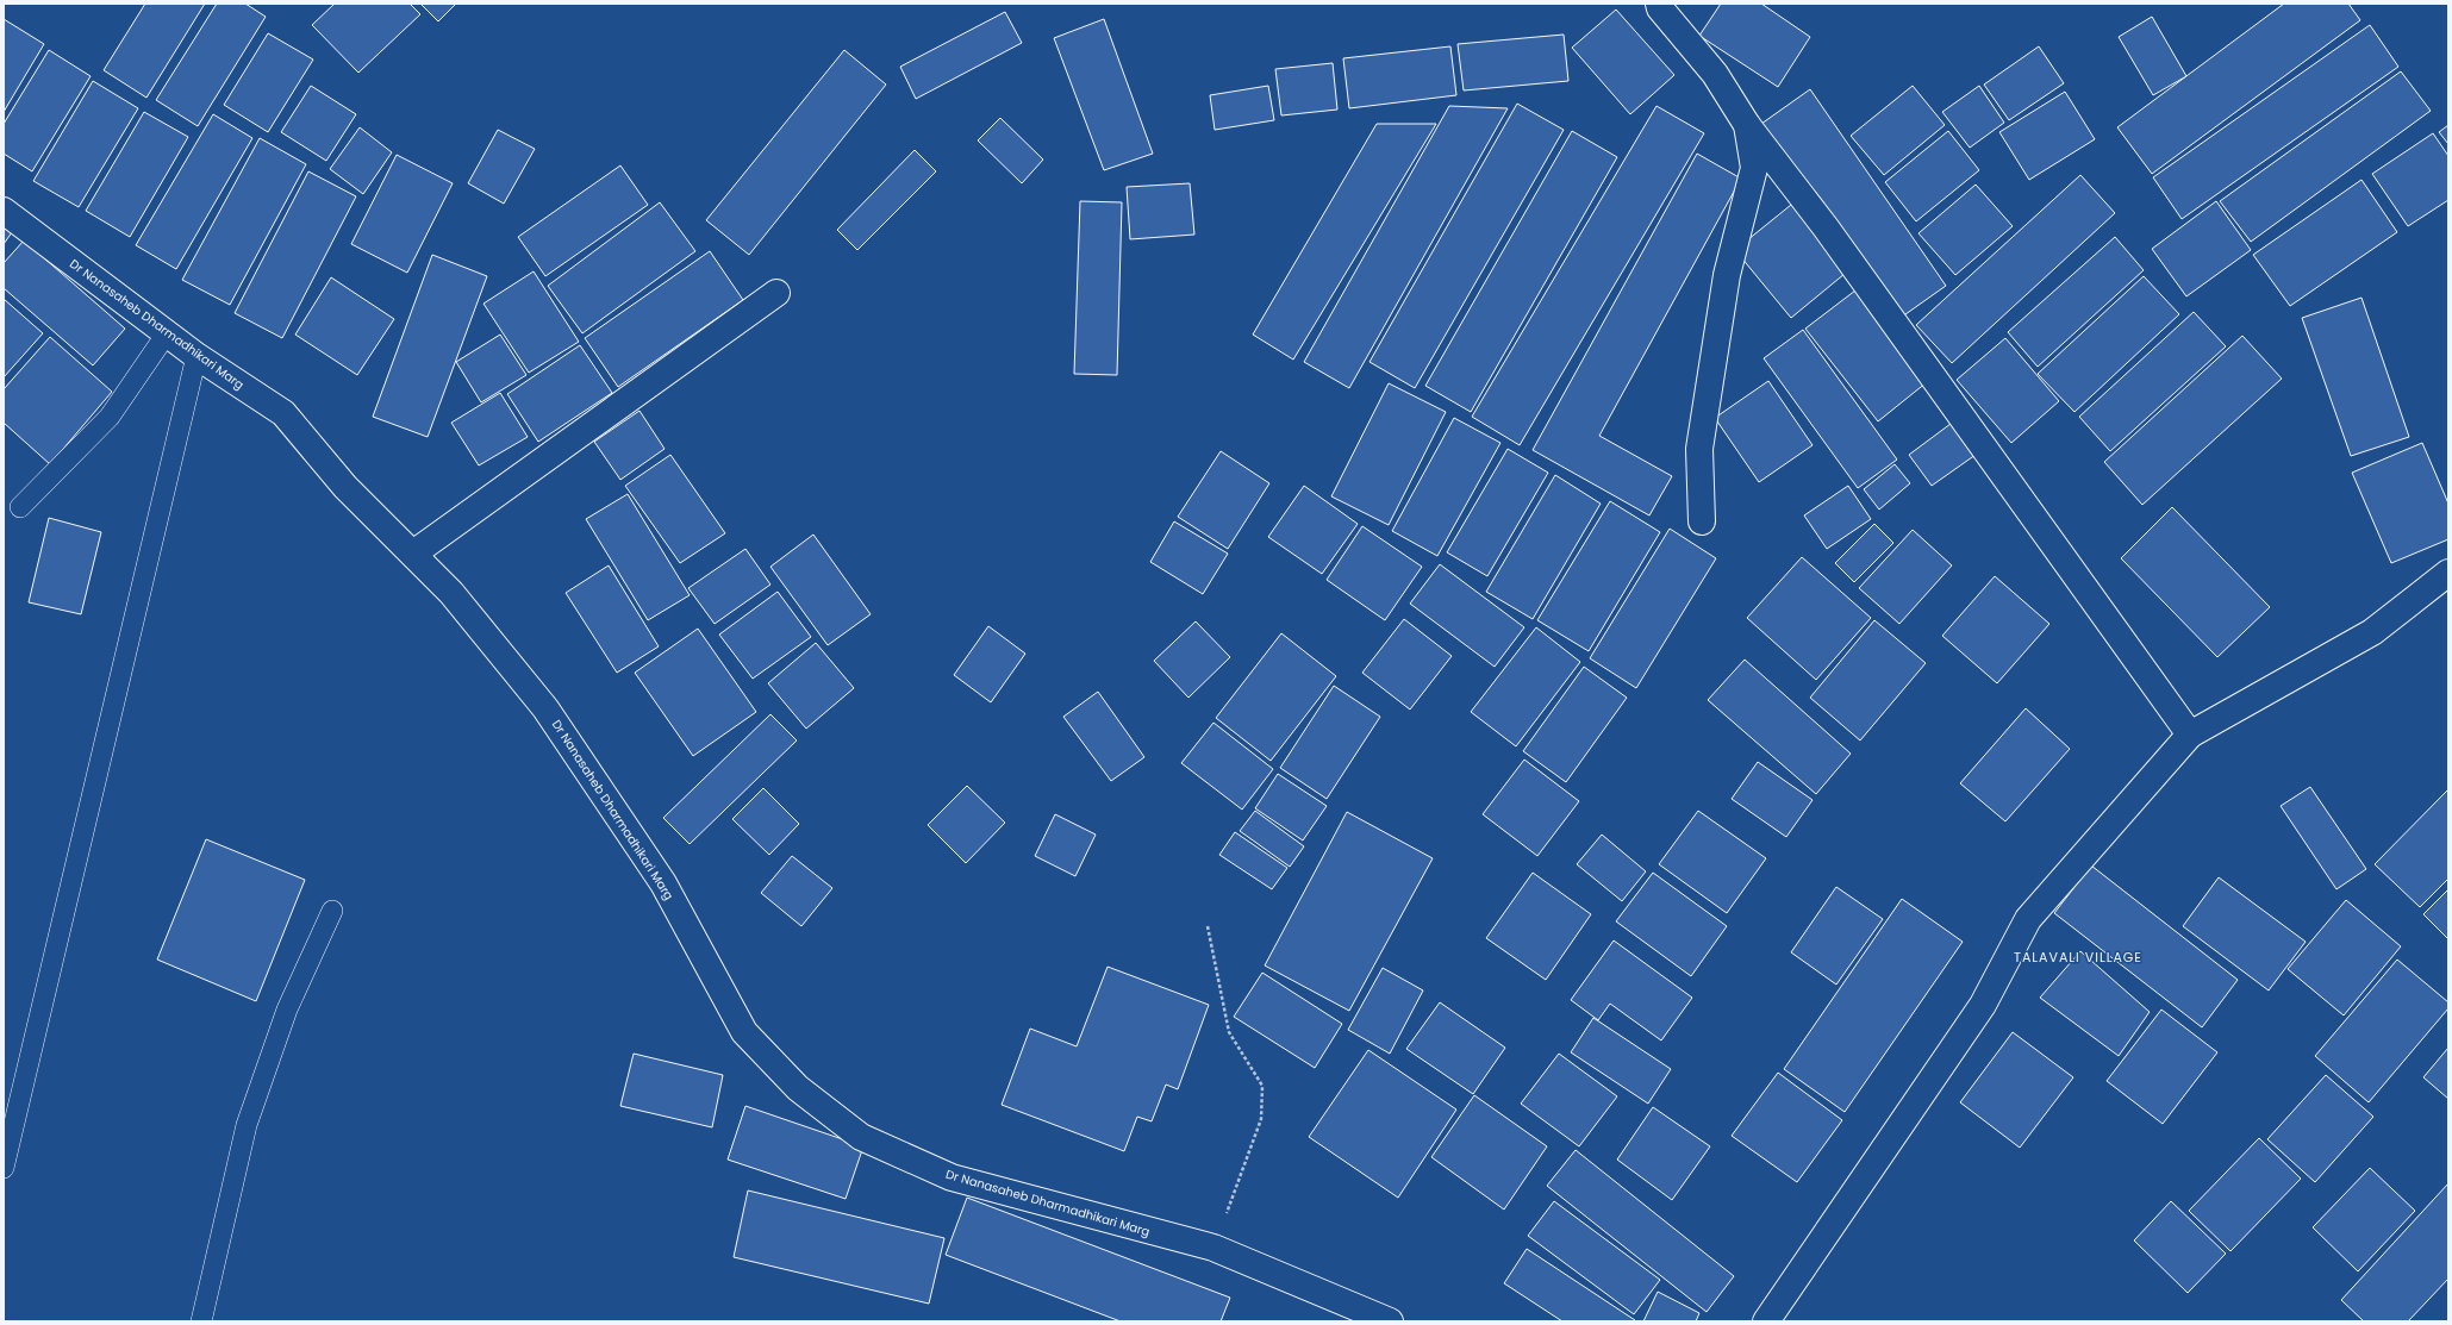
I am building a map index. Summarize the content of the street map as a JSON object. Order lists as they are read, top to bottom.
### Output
{
  "streets": {
    "street": ["Dr Nanasaheb Dharmadhikari Marg"]
  },
  "districts": ["TALAVALI VILLAGE"]
}
